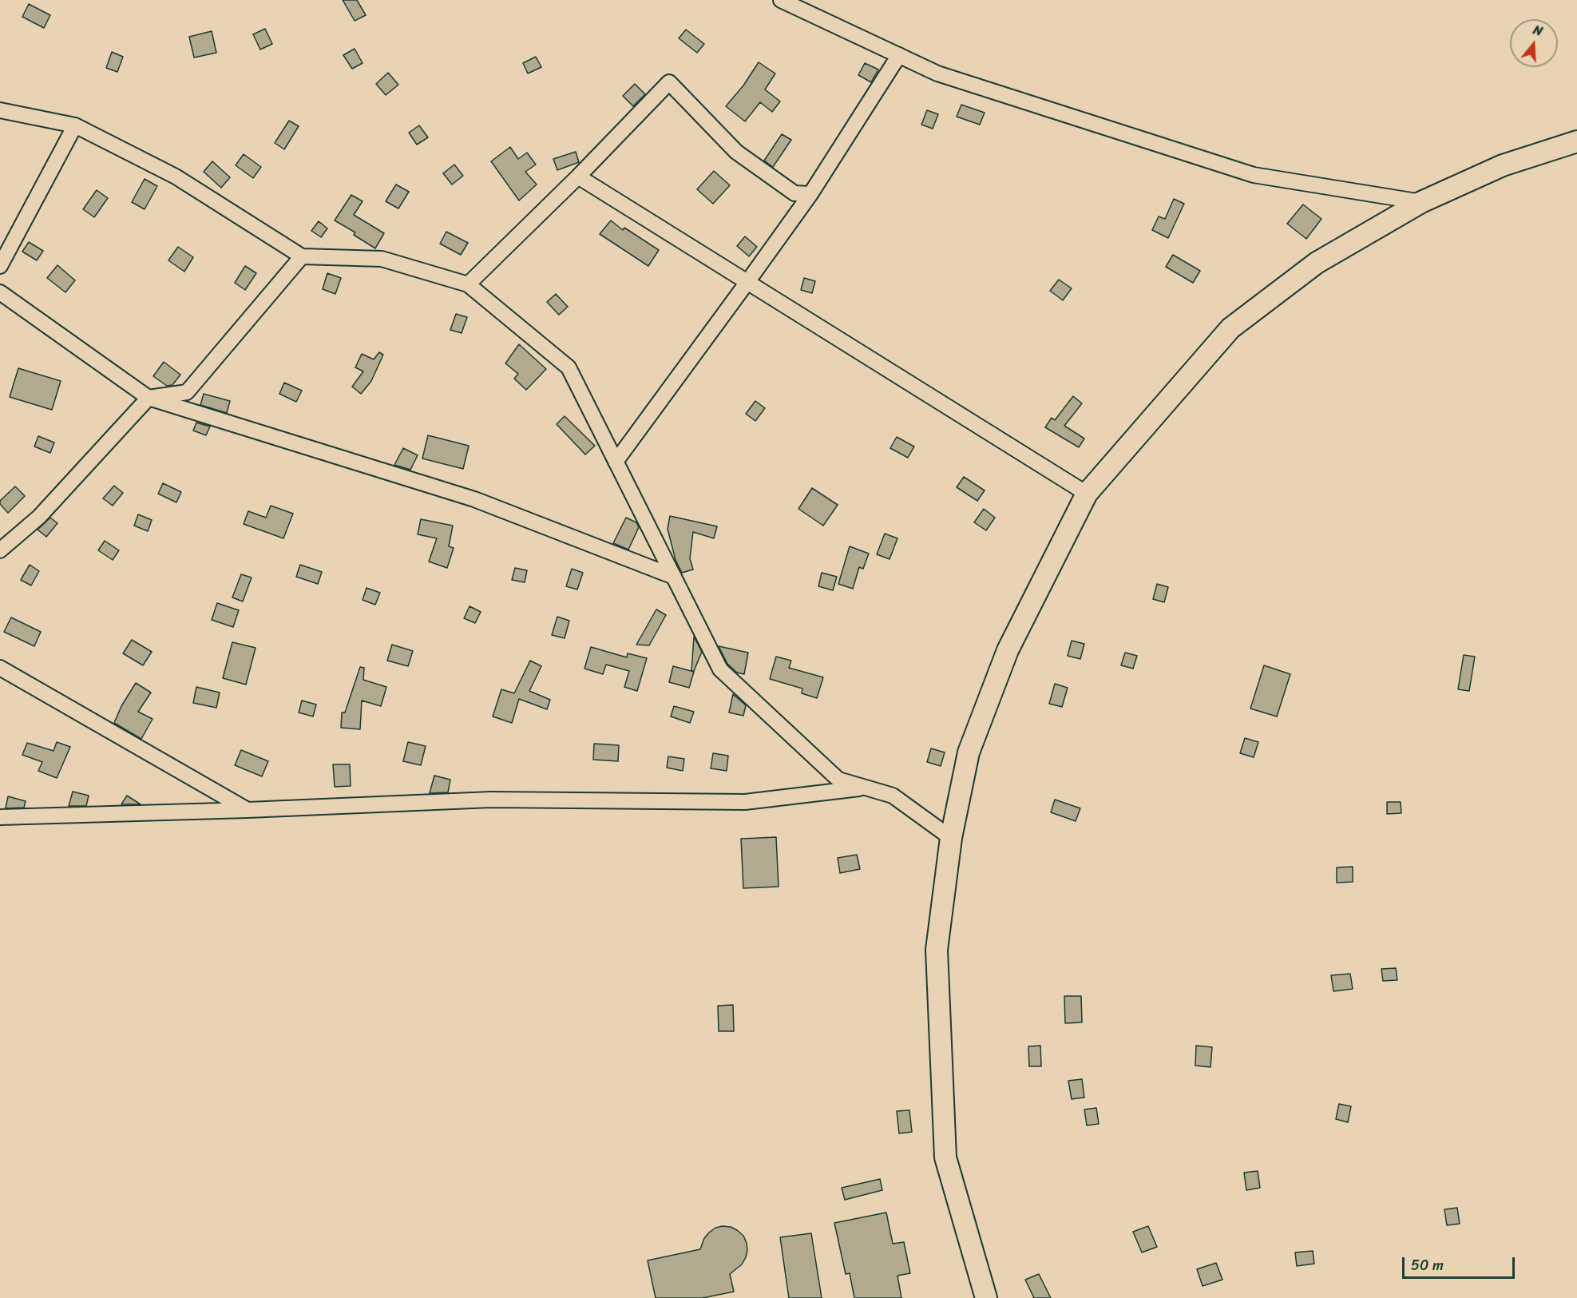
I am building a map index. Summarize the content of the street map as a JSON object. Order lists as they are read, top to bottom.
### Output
{
  "scale_bar": "50 m",
  "north": "top"
}
